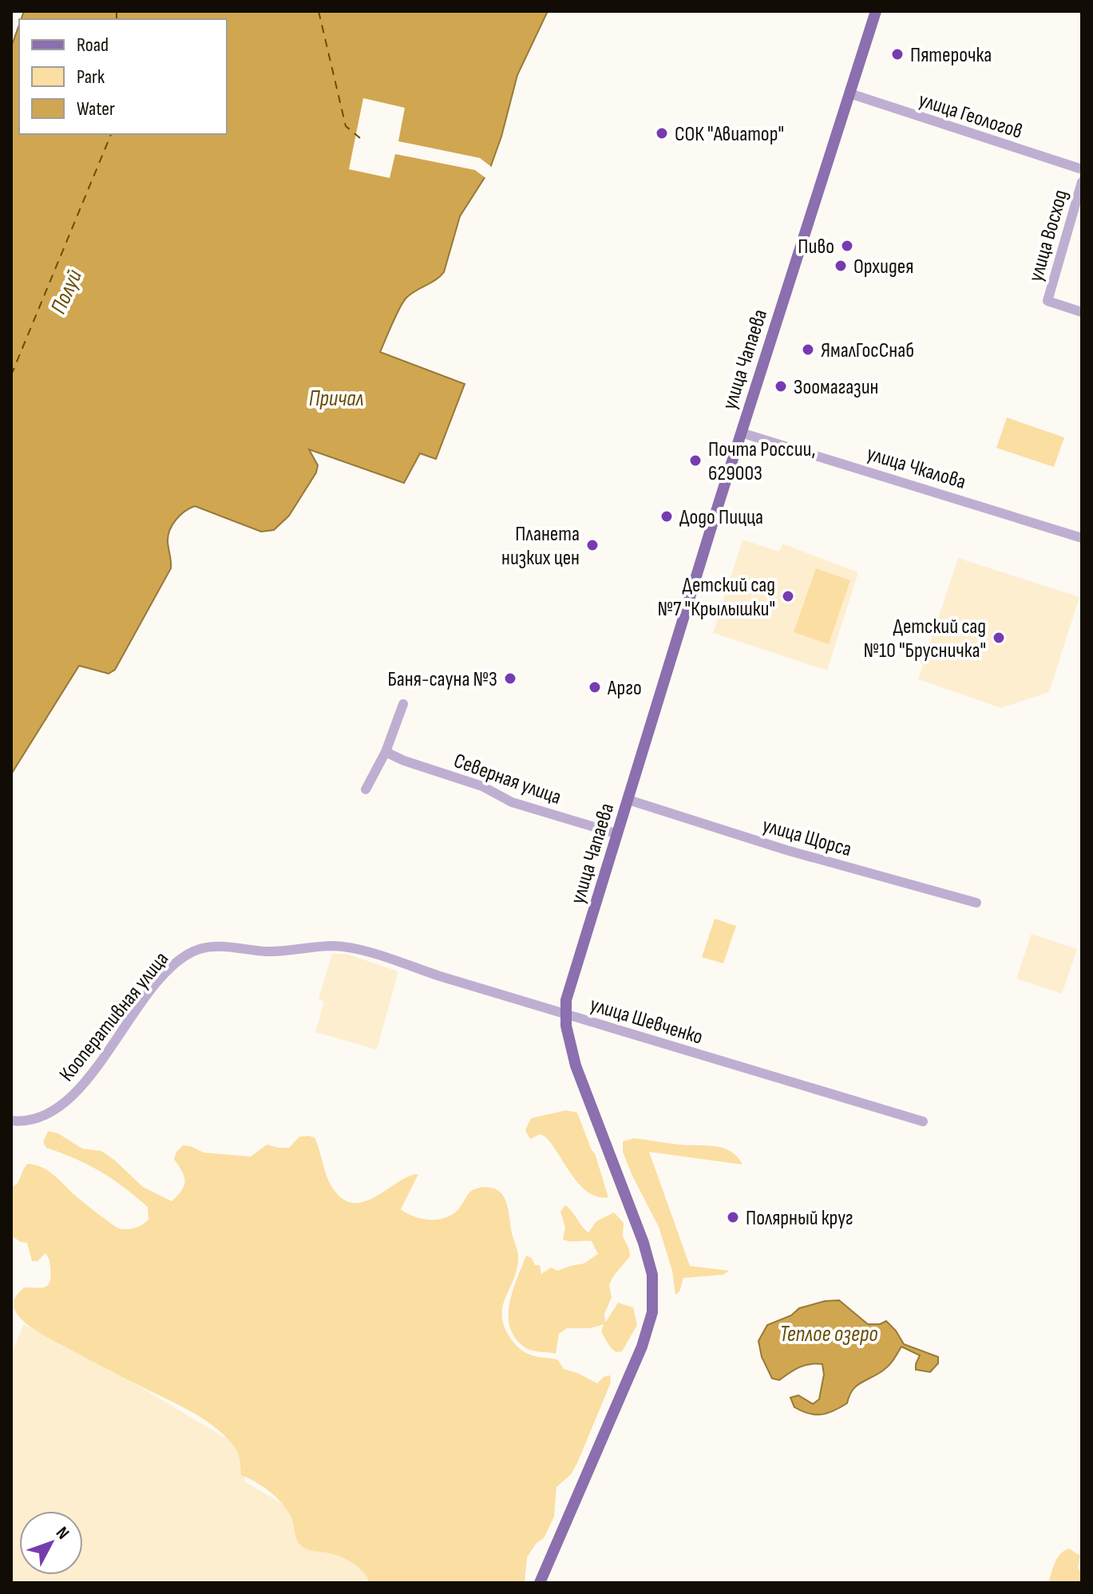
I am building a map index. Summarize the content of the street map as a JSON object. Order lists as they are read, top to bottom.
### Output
{
  "streets": {
    "main road": ["улица Чапаева"],
    "street": [
      "улица Геологов",
      "улица Восход",
      "улица Чкалова",
      "Северная улица",
      "улица Щорса",
      "Кооперативная улица",
      "улица Шевченко"
    ]
  },
  "crossings": [
    ["улица Геологов", "улица Чапаева"],
    ["улица Чапаева", "улица Чкалова"],
    ["улица Чапаева", "Северная улица"],
    ["улица Чапаева", "улица Щорса"],
    ["улица Чапаева", "улица Шевченко"],
    ["Кооперативная улица", "улица Шевченко"]
  ],
  "water": ["Полуй", "Причал", "Теплое озеро"],
  "places": [
    "Пятерочка",
    "СОК \"Авиатор\"",
    "Пиво",
    "Орхидея",
    "ЯмалГосСнаб",
    "Зоомагазин",
    "Почта России, 629003",
    "Додо Пицца",
    "Планета низких цен",
    "Детский сад №7 \"Крылышки\"",
    "Детский сад №10 \"Брусничка\"",
    "Баня-сауна №3",
    "Арго",
    "Полярный круг"
  ],
  "legend": ["Road", "Park", "Water"],
  "north": "top right"
}
